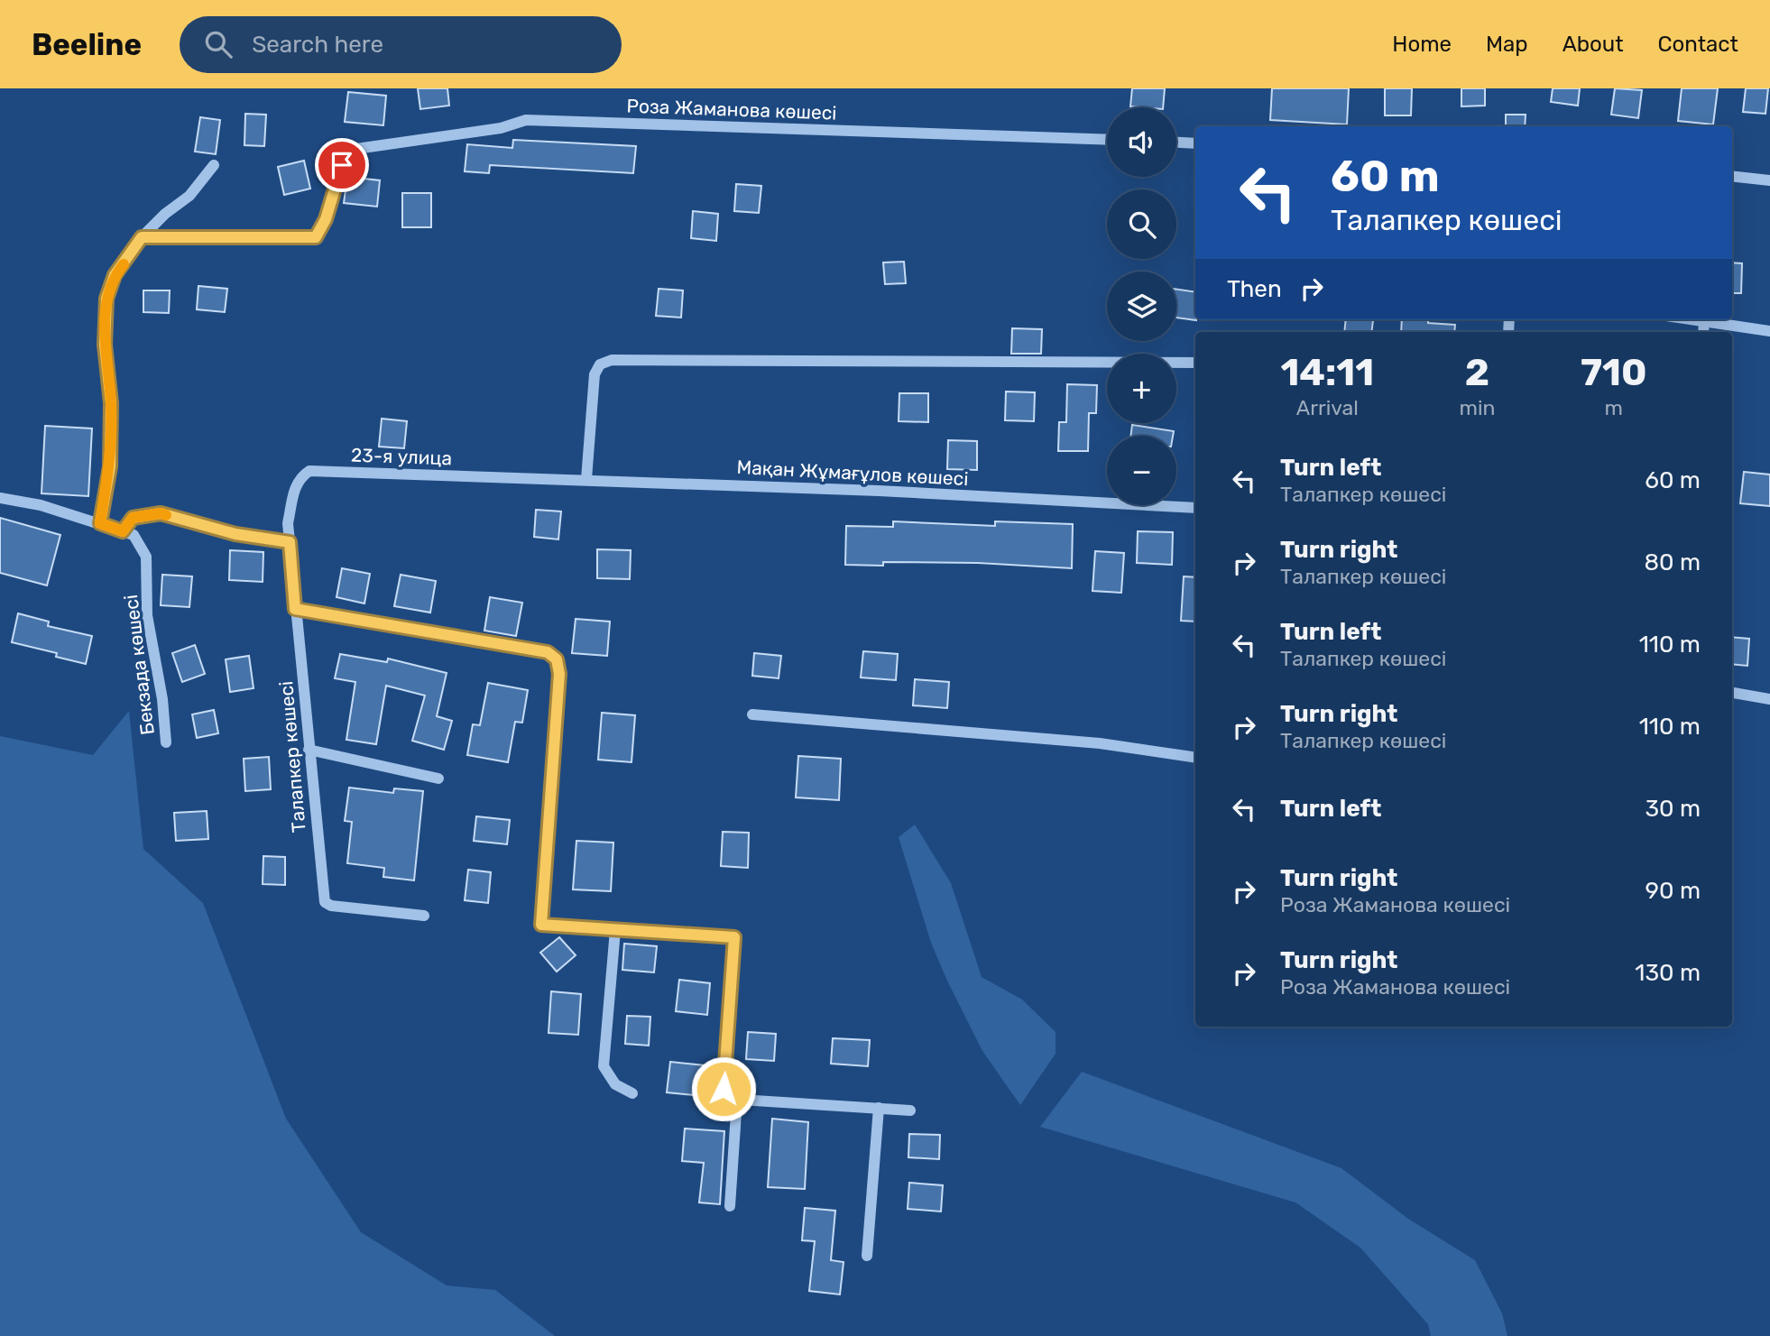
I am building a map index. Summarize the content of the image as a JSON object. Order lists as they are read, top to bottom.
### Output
{
  "streets": {
    "street": [
      "Роза Жаманова көшесі",
      "23-я улица",
      "Мақан Жұмағұлов көшесі",
      "Бекзада көшесі",
      "Талапкер көшесі"
    ]
  },
  "crossings": [
    ["23-я улица", "Мақан Жұмағұлов көшесі"],
    ["23-я улица", "Талапкер көшесі"]
  ],
  "page": {
    "header": "Beeline",
    "search": "Search here",
    "nav": [
      "Home",
      "Map",
      "About",
      "Contact"
    ],
    "map_buttons": ["+", "−"],
    "turn": ["60 m", "Талапкер көшесі"],
    "then": "Then",
    "eta": [
      "14:11",
      "Arrival",
      "2",
      "min",
      "710",
      "m"
    ],
    "list": [
      {
        "name": "Turn left",
        "note": "Талапкер көшесі",
        "value": "60 m"
      },
      {
        "name": "Turn right",
        "note": "Талапкер көшесі",
        "value": "80 m"
      },
      {
        "name": "Turn left",
        "note": "Талапкер көшесі",
        "value": "110 m"
      },
      {
        "name": "Turn right",
        "note": "Талапкер көшесі",
        "value": "110 m"
      },
      {
        "name": "Turn left",
        "value": "30 m"
      },
      {
        "name": "Turn right",
        "note": "Роза Жаманова көшесі",
        "value": "90 m"
      },
      {
        "name": "Turn right",
        "note": "Роза Жаманова көшесі",
        "value": "130 m"
      }
    ]
  }
}
